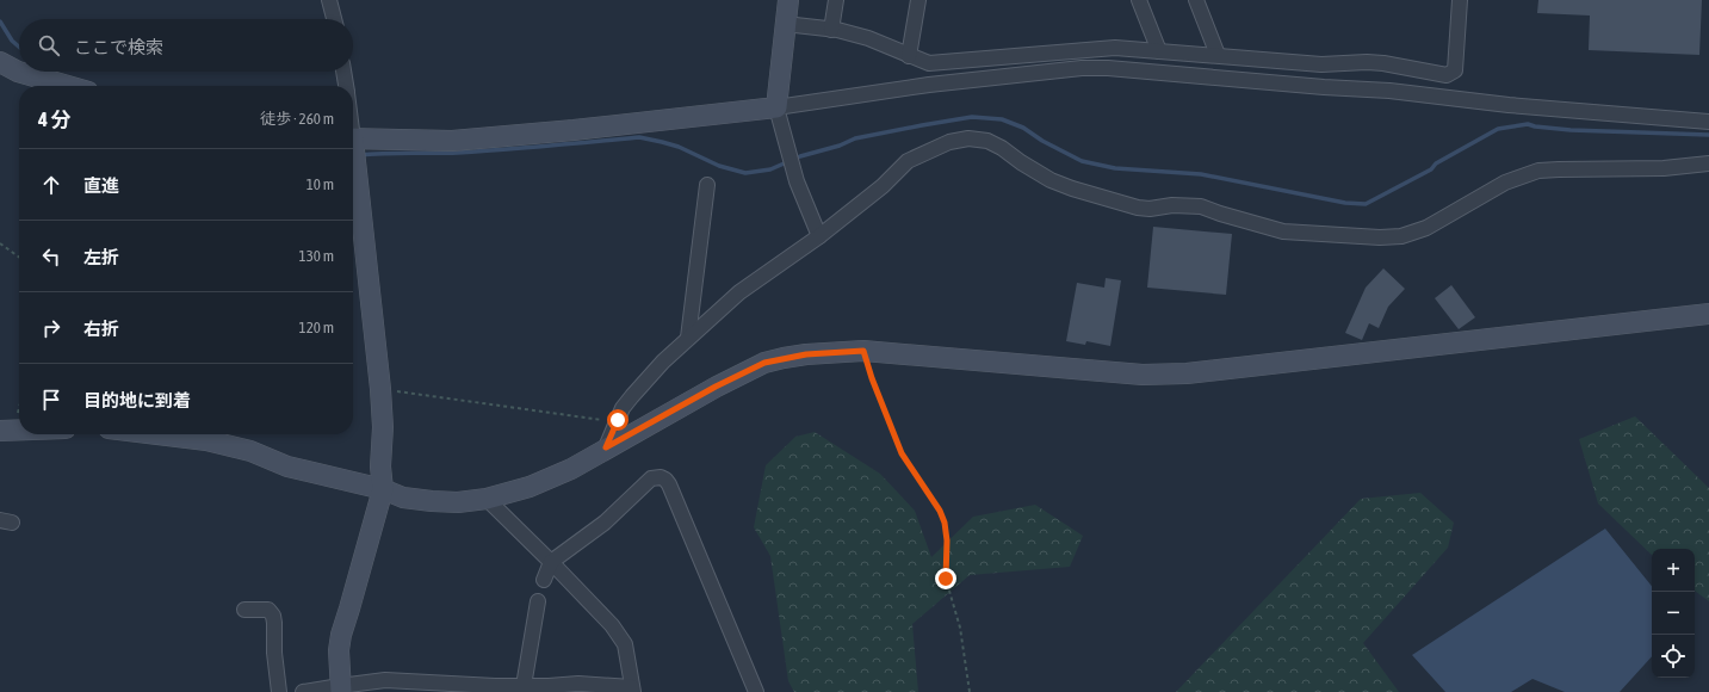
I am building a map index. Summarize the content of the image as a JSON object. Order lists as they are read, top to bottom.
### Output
{
  "page": {
    "search": "ここで検索",
    "heading": ["4 分", "徒歩 · 260 m"],
    "list": [
      ["直進", "10 m"],
      ["左折", "130 m"],
      ["右折", "120 m"],
      "目的地に到着"
    ],
    "map_buttons": ["+", "−"]
  }
}
